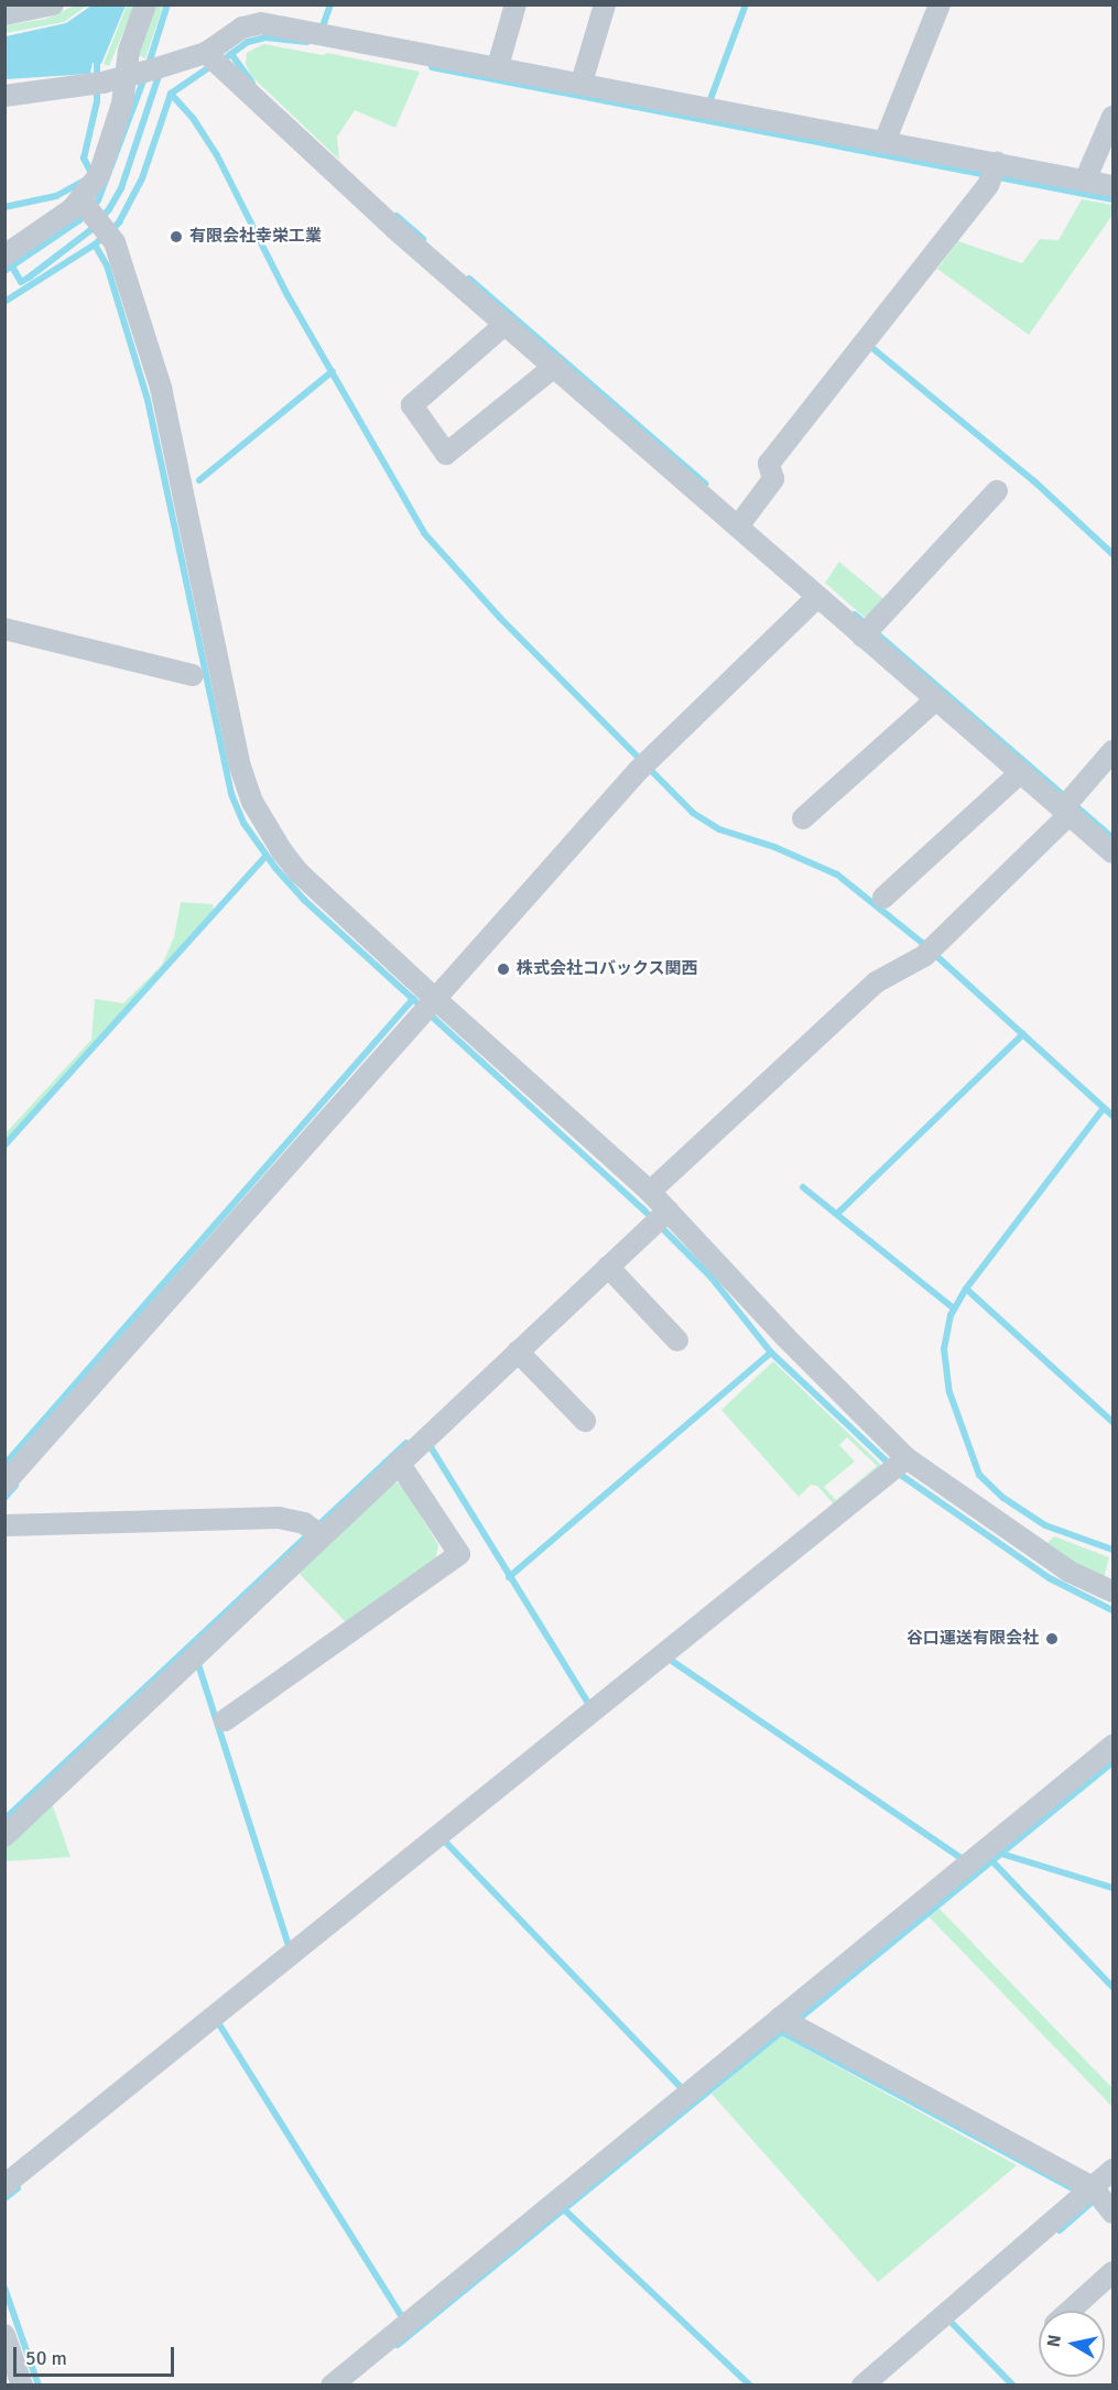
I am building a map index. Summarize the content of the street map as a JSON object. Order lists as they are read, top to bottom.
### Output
{
  "places": ["有限会社幸栄工業", "株式会社コバックス関西", "谷口運送有限会社"],
  "scale_bar": "50 m",
  "north": "left"
}
